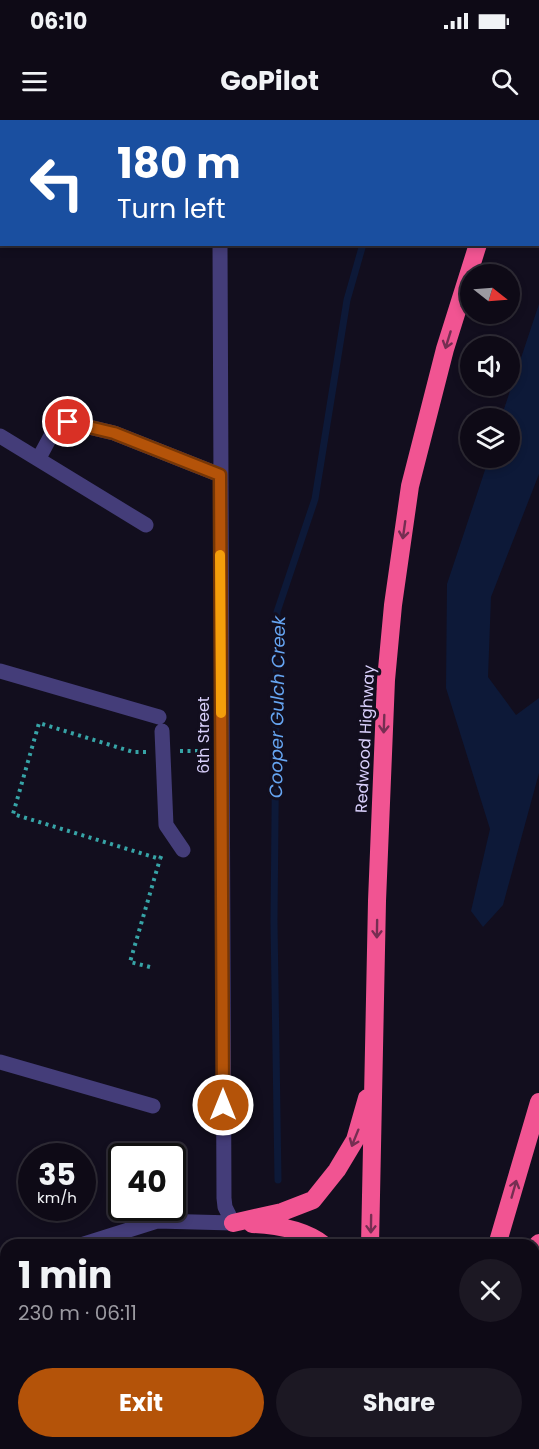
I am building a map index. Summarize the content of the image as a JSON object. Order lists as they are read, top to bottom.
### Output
{
  "streets": {
    "highway": ["Redwood Highway"],
    "street": ["6th Street"]
  },
  "one_way": ["Redwood Highway"],
  "water": ["Cooper Gulch Creek"],
  "north": "right",
  "page": {
    "status": "06:10",
    "header": "GoPilot",
    "turn": ["180 m", "Turn left"],
    "speed": "35 km/h",
    "limit": "40",
    "heading": ["1 min", "230 m · 06:11"],
    "buttons": ["Exit", "Share"]
  }
}
